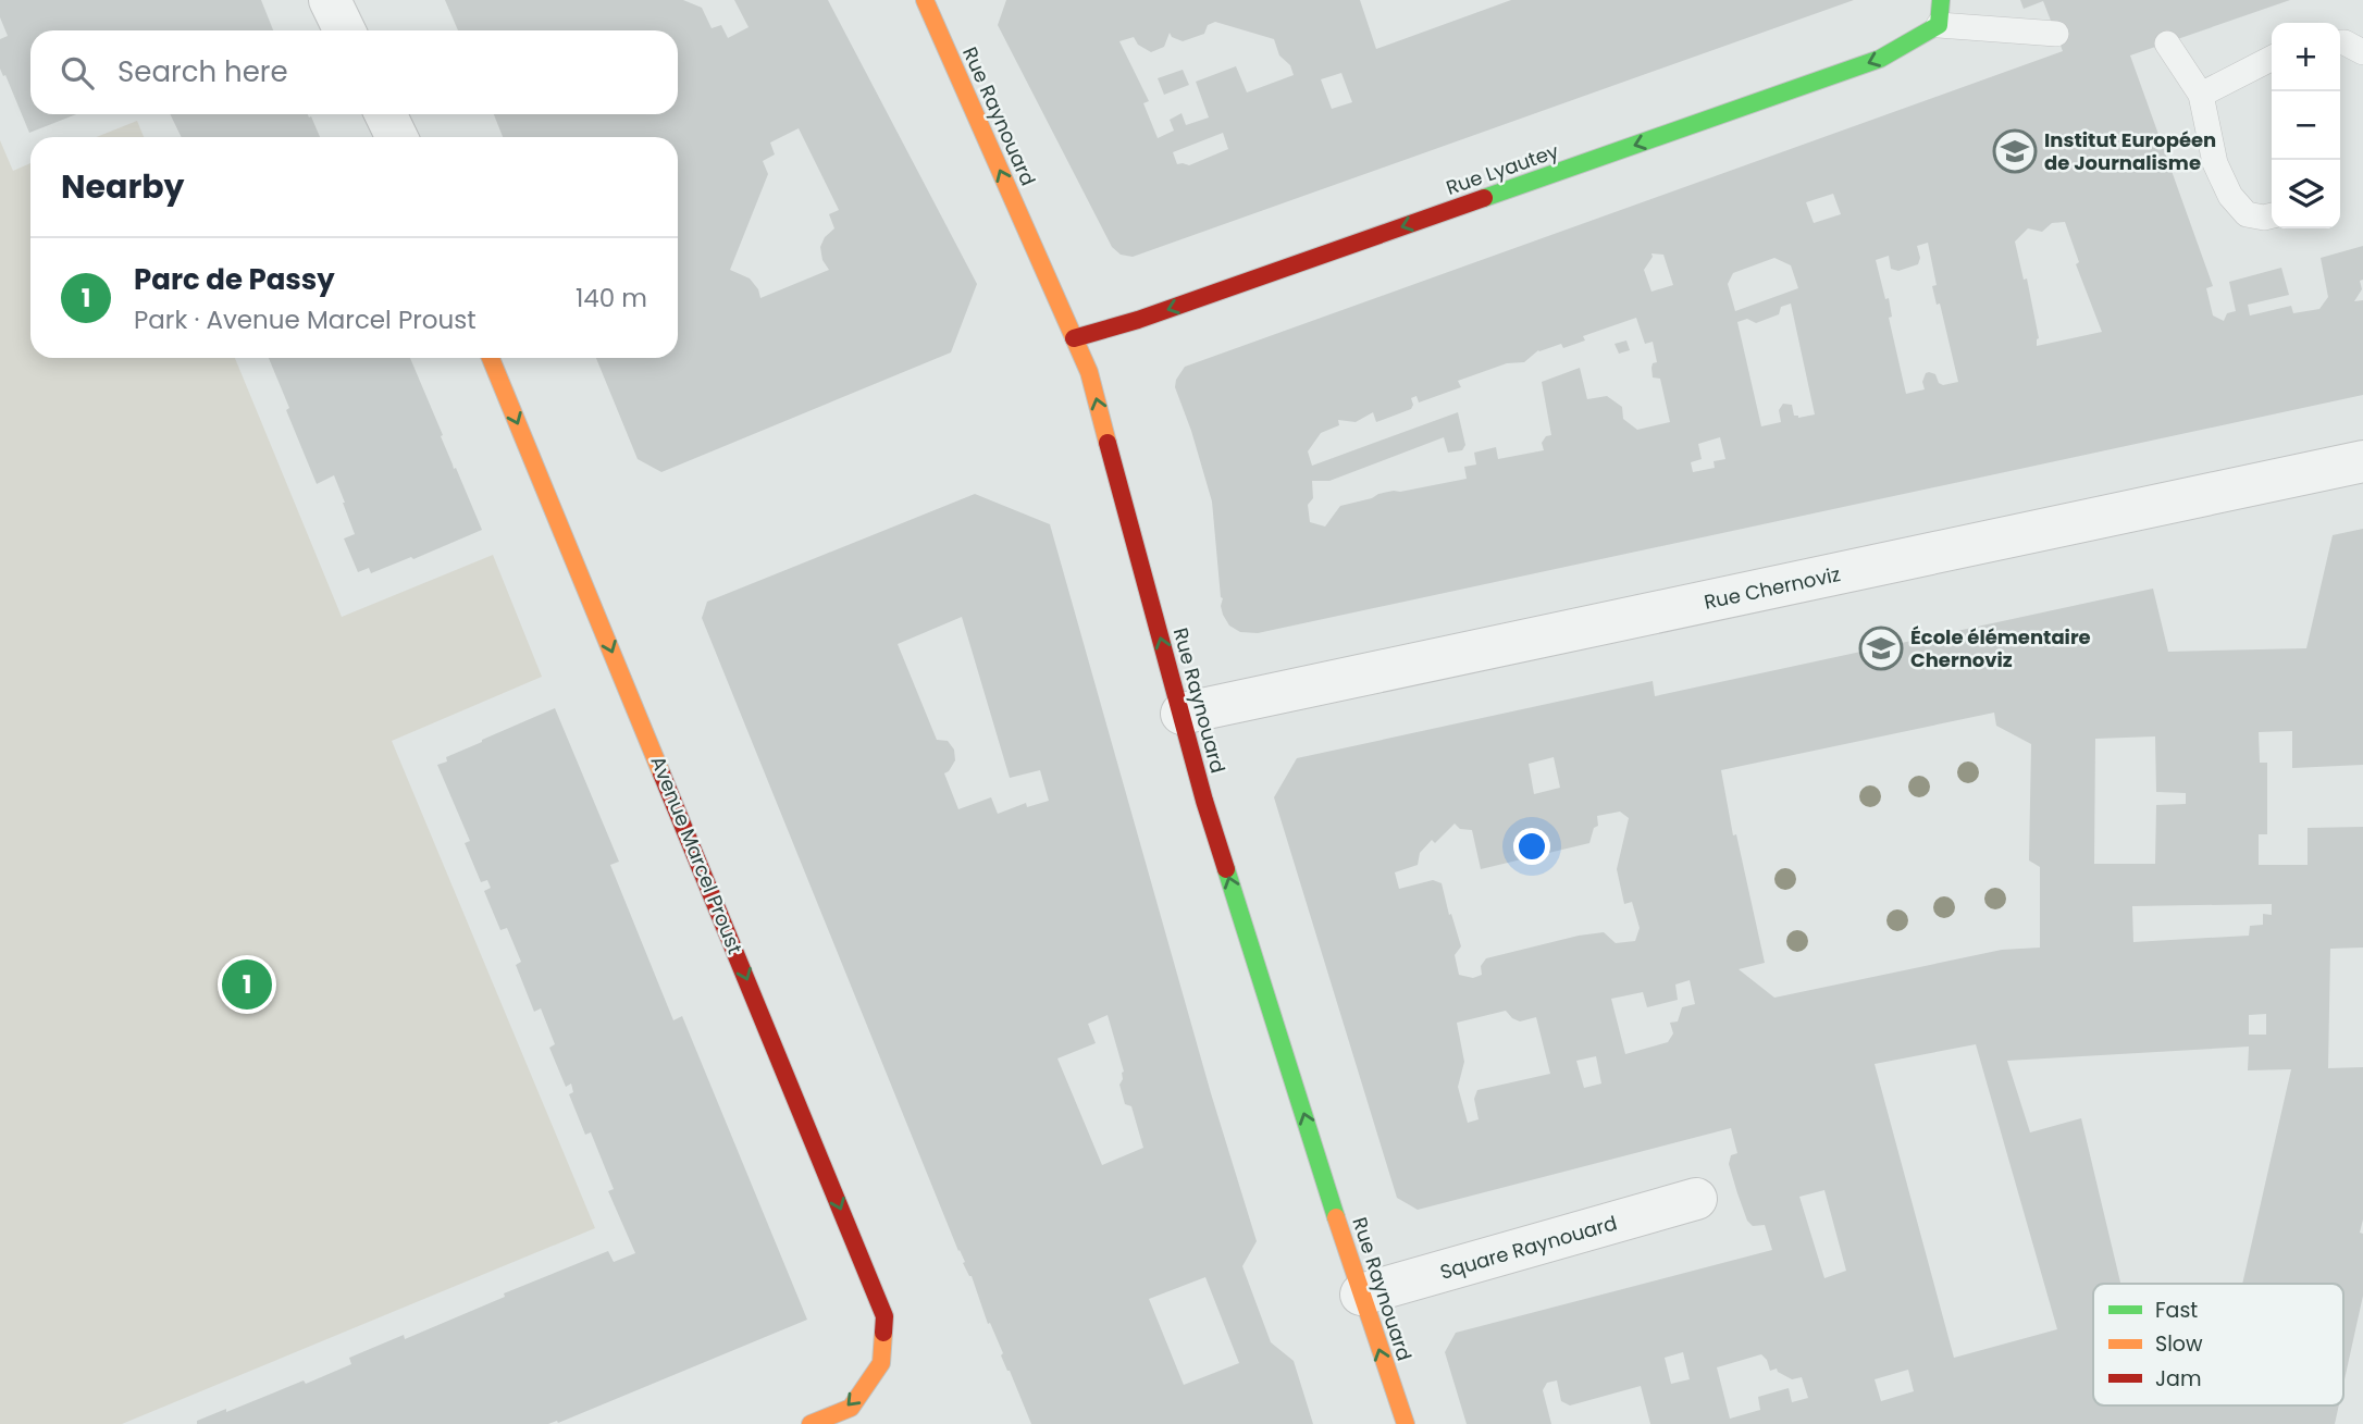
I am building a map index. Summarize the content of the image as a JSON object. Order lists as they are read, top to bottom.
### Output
{
  "streets": {
    "street": [
      "Rue Raynouard",
      "Rue Lyautey",
      "Rue Chernoviz",
      "Avenue Marcel Proust",
      "Square Raynouard"
    ]
  },
  "crossings": [
    ["Rue Raynouard", "Rue Lyautey"],
    ["Rue Raynouard", "Rue Chernoviz"],
    ["Rue Raynouard", "Square Raynouard"]
  ],
  "one_way": ["Rue Raynouard", "Rue Lyautey", "Avenue Marcel Proust"],
  "places": {
    "school or university": ["Institut Européen de Journalisme", "École élémentaire Chernoviz"]
  },
  "legend": ["Fast", "Slow", "Jam"],
  "page": {
    "map_buttons": ["+", "−"],
    "search": "Search here",
    "heading": "Nearby",
    "list": [
      {
        "mark": "1",
        "name": "Parc de Passy",
        "note": "Park · Avenue Marcel Proust",
        "value": "140 m"
      }
    ],
    "pins": "1"
  }
}
